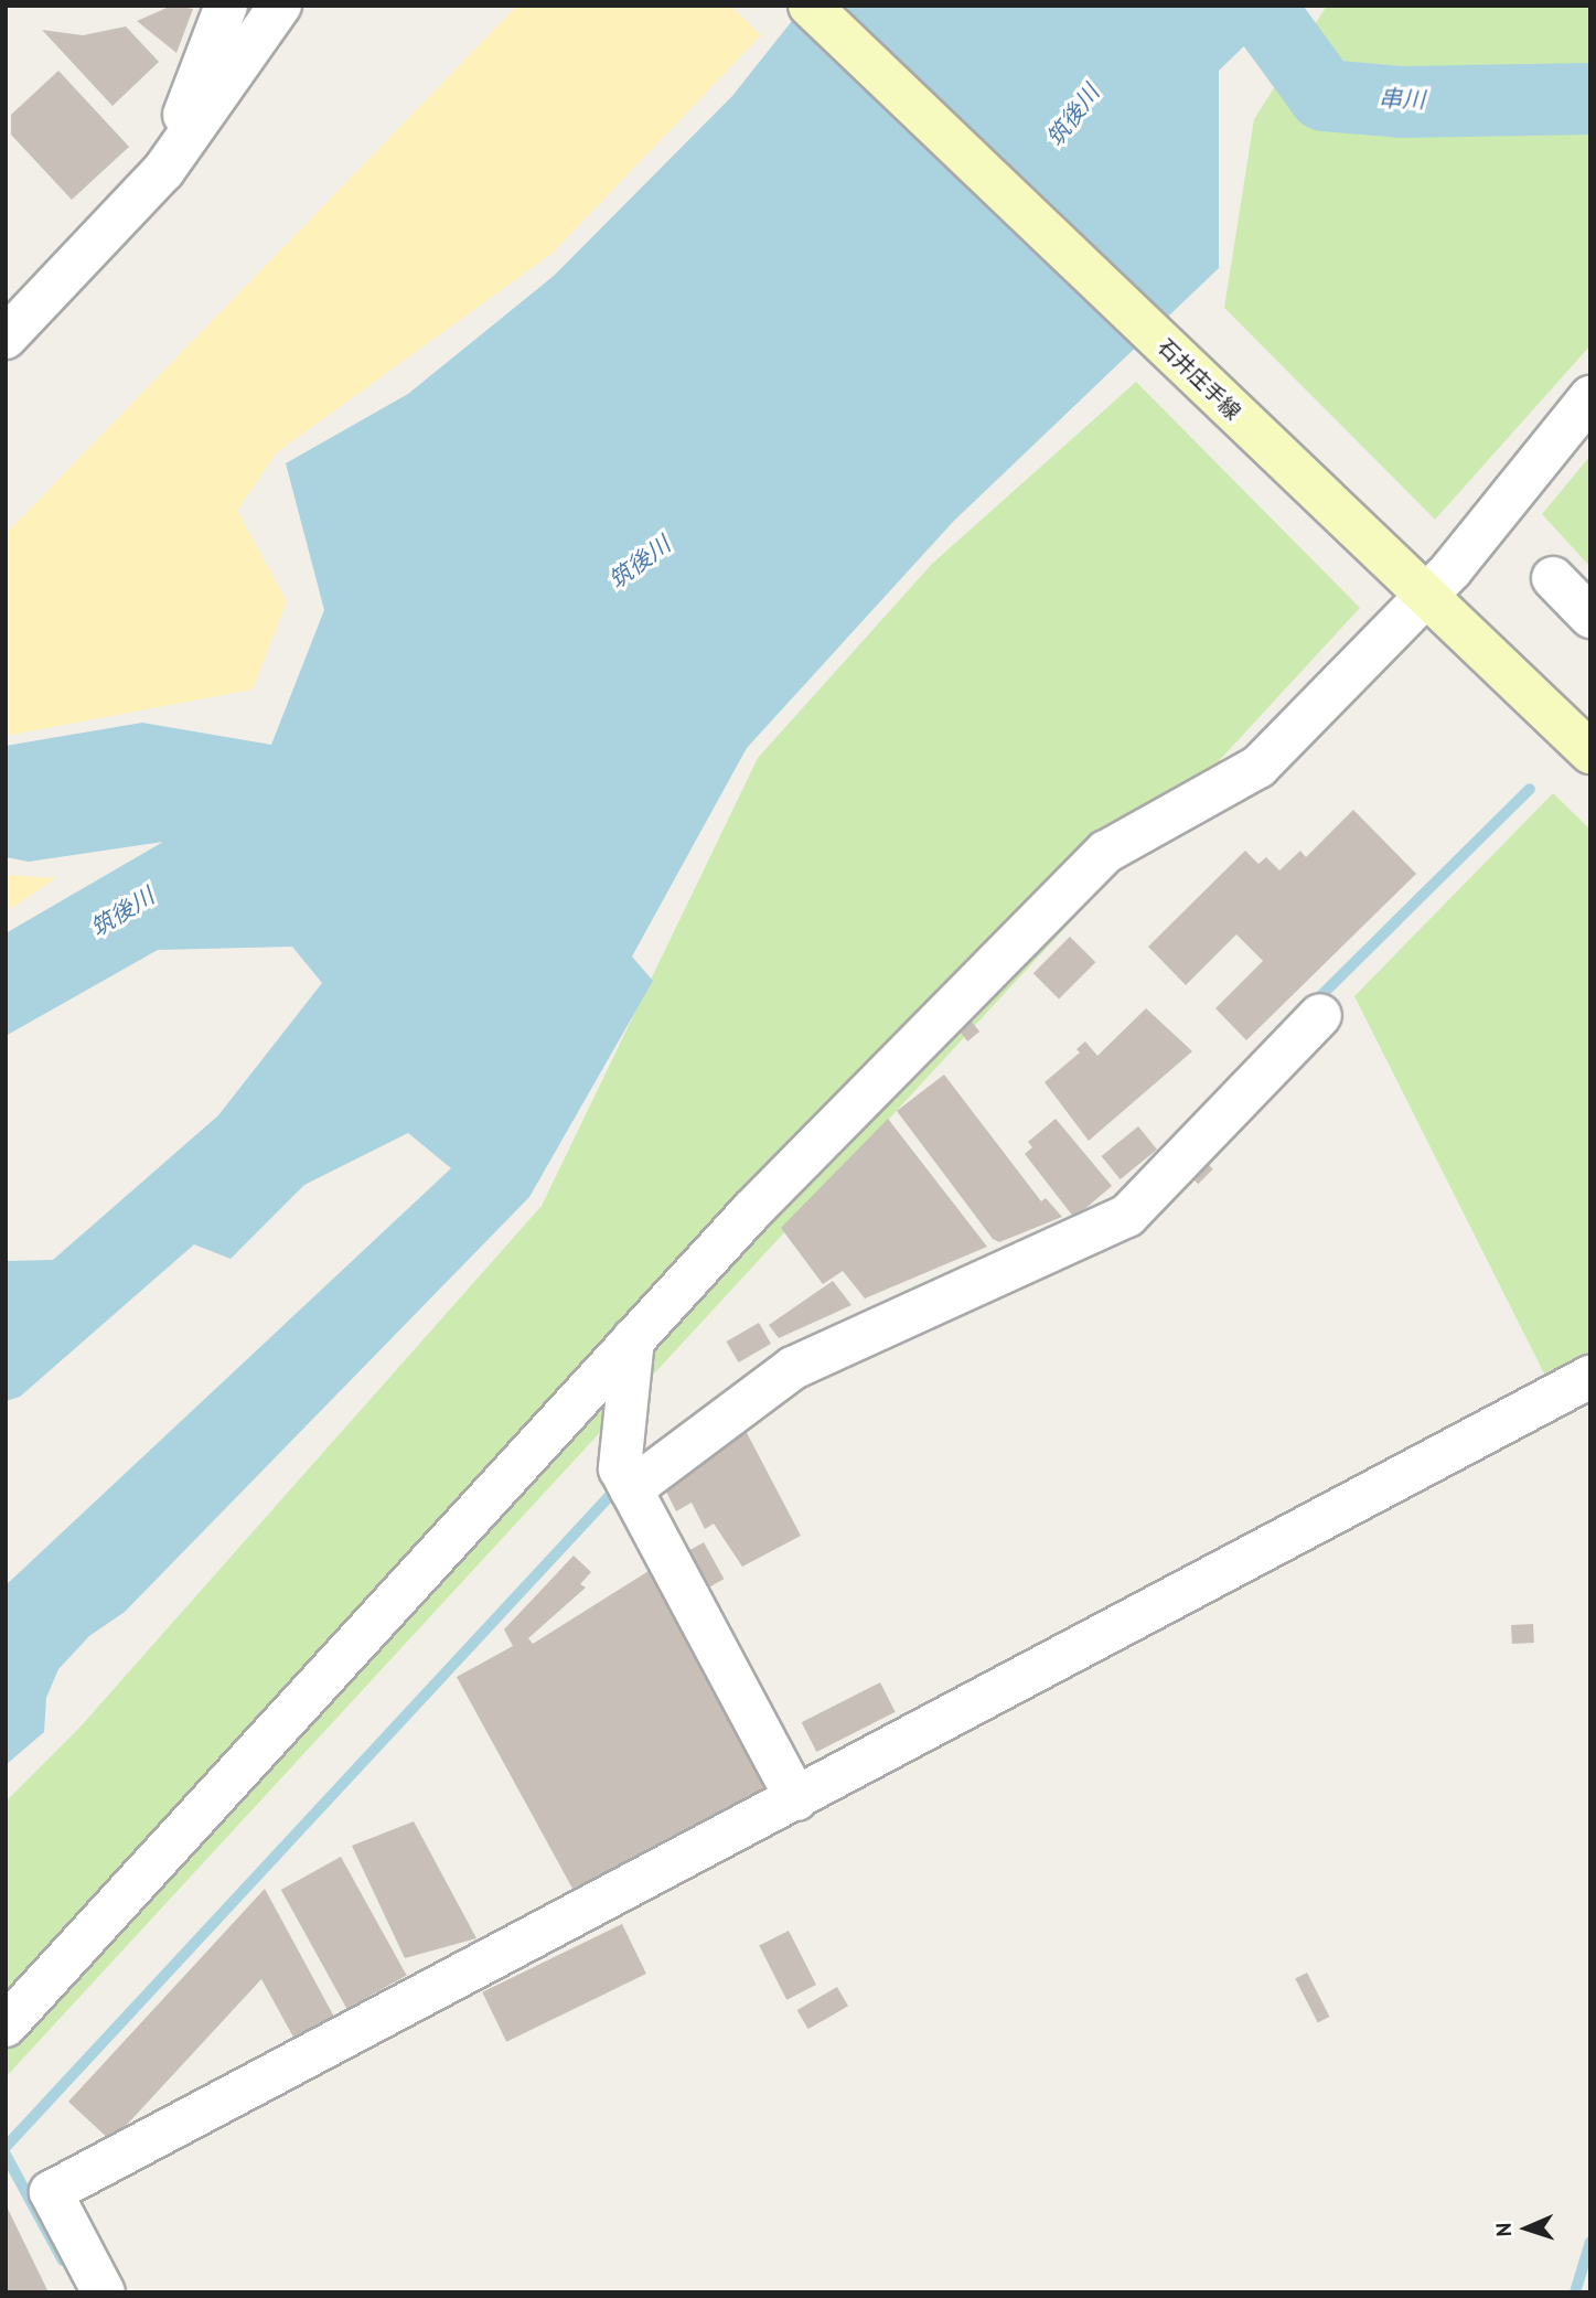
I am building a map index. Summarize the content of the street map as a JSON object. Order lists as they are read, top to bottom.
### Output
{
  "streets": {
    "main road": ["石井庄手線"]
  },
  "water": ["串川", "筑後川"],
  "north": "left"
}
